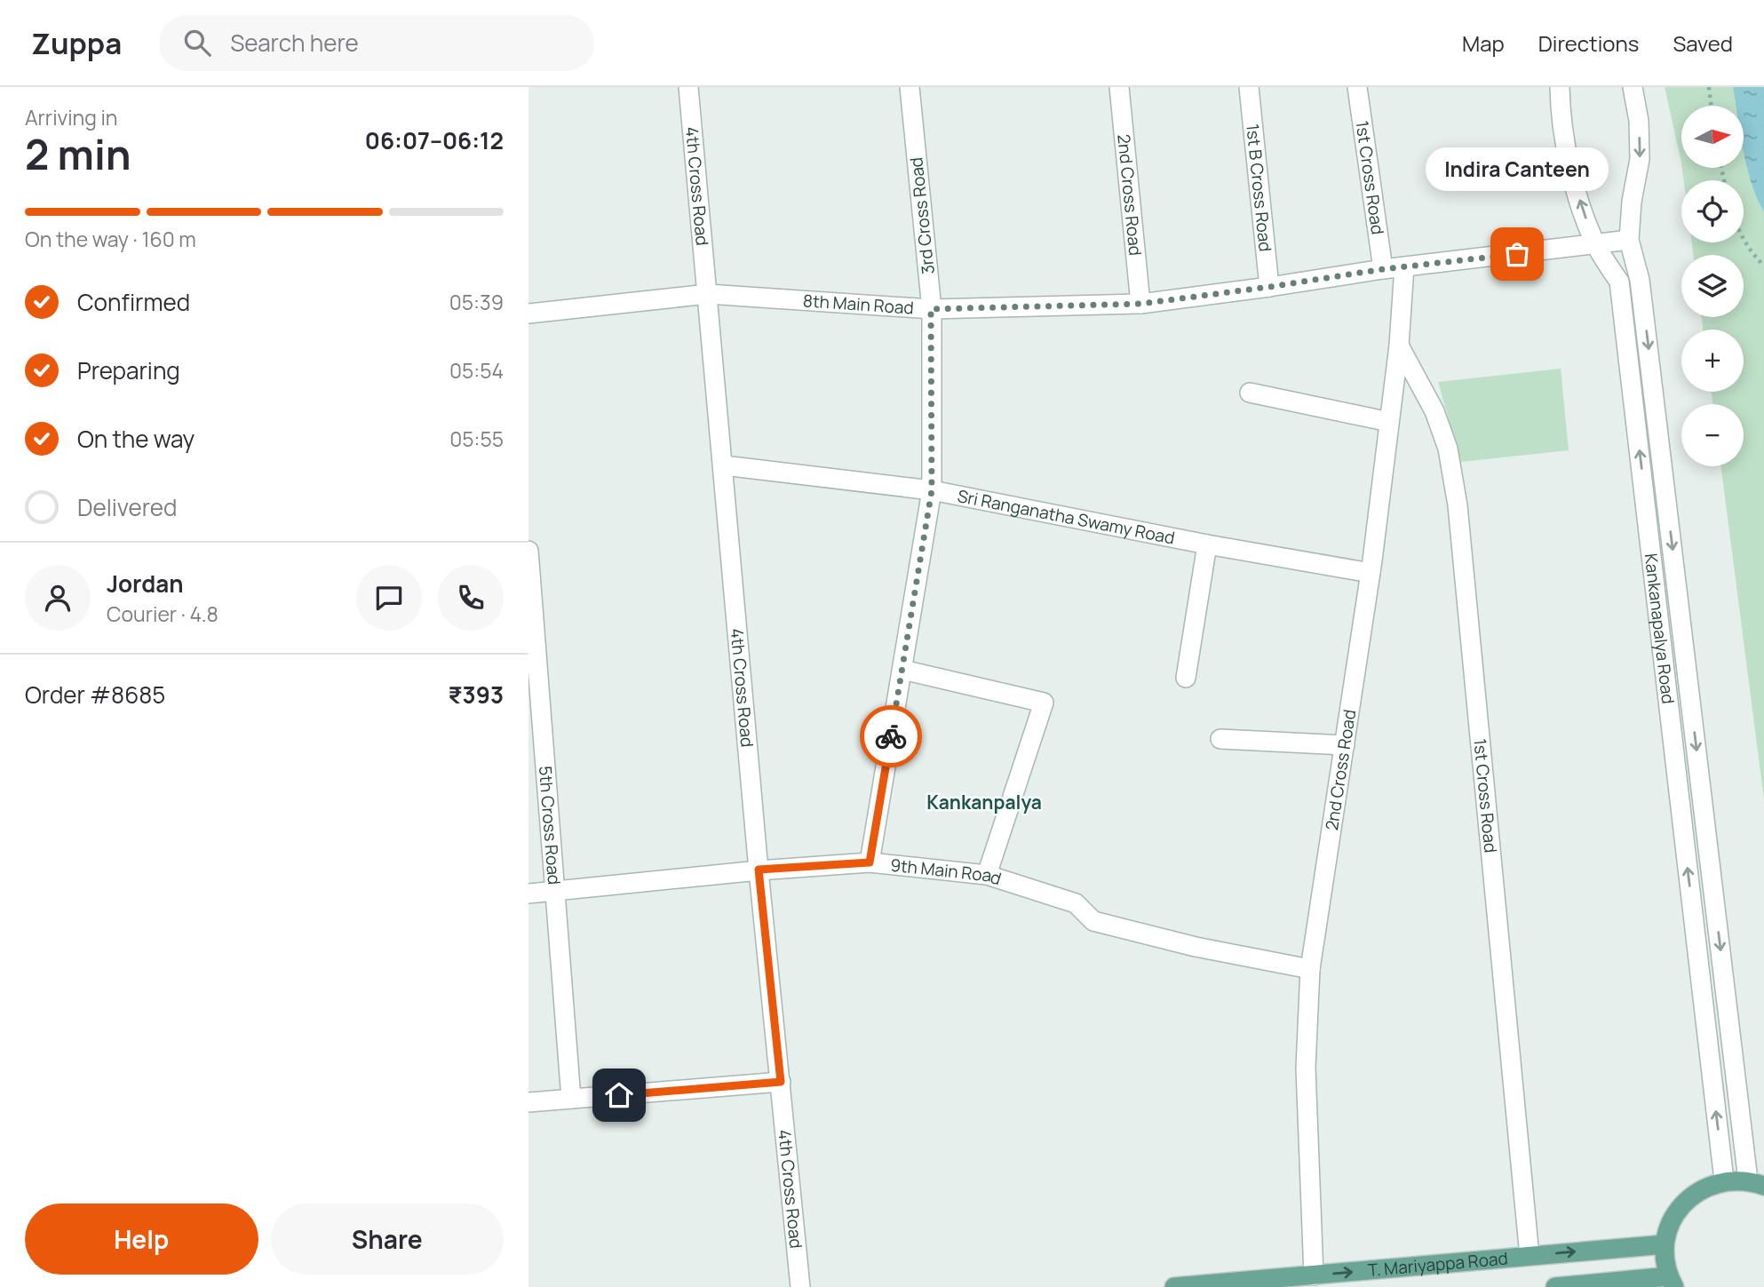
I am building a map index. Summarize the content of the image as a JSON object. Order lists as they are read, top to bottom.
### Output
{
  "streets": {
    "main road": ["T. Mariyappa Road"],
    "street": [
      "1st Cross Road",
      "4th Cross Road",
      "1st B Cross Road",
      "2nd Cross Road",
      "3rd Cross Road",
      "8th Main Road",
      "Sri Ranganatha Swamy Road",
      "Kankanapalya Road",
      "5th Cross Road",
      "9th Main Road"
    ]
  },
  "crossings": [
    ["1st Cross Road", "2nd Cross Road"],
    ["1st Cross Road", "8th Main Road"],
    ["1st Cross Road", "T. Mariyappa Road"],
    ["4th Cross Road", "8th Main Road"],
    ["4th Cross Road", "Sri Ranganatha Swamy Road"],
    ["4th Cross Road", "9th Main Road"],
    ["1st B Cross Road", "8th Main Road"],
    ["2nd Cross Road", "8th Main Road"],
    ["2nd Cross Road", "Sri Ranganatha Swamy Road"],
    ["2nd Cross Road", "9th Main Road"],
    ["2nd Cross Road", "T. Mariyappa Road"],
    ["3rd Cross Road", "8th Main Road"],
    ["3rd Cross Road", "Sri Ranganatha Swamy Road"],
    ["3rd Cross Road", "9th Main Road"],
    ["8th Main Road", "Kankanapalya Road"],
    ["5th Cross Road", "9th Main Road"]
  ],
  "districts": ["Kankanpalya"],
  "places": ["Indira Canteen"],
  "north": "right",
  "page": {
    "header": "Zuppa",
    "search": "Search here",
    "nav": ["Map", "Directions", "Saved"],
    "heading": ["2 min", "Arriving in", "06:07–06:12"],
    "panel": [
      "Jordan",
      "Courier · 4.8",
      "Order #8685",
      "₹393"
    ],
    "map_buttons": ["+", "−"],
    "bubble": "Indira Canteen",
    "bar": "On the way · 160 m",
    "list": [
      ["Confirmed", "05:39"],
      ["Preparing", "05:54"],
      ["On the way", "05:55"],
      "Delivered"
    ],
    "buttons": ["Help", "Share"]
  }
}
